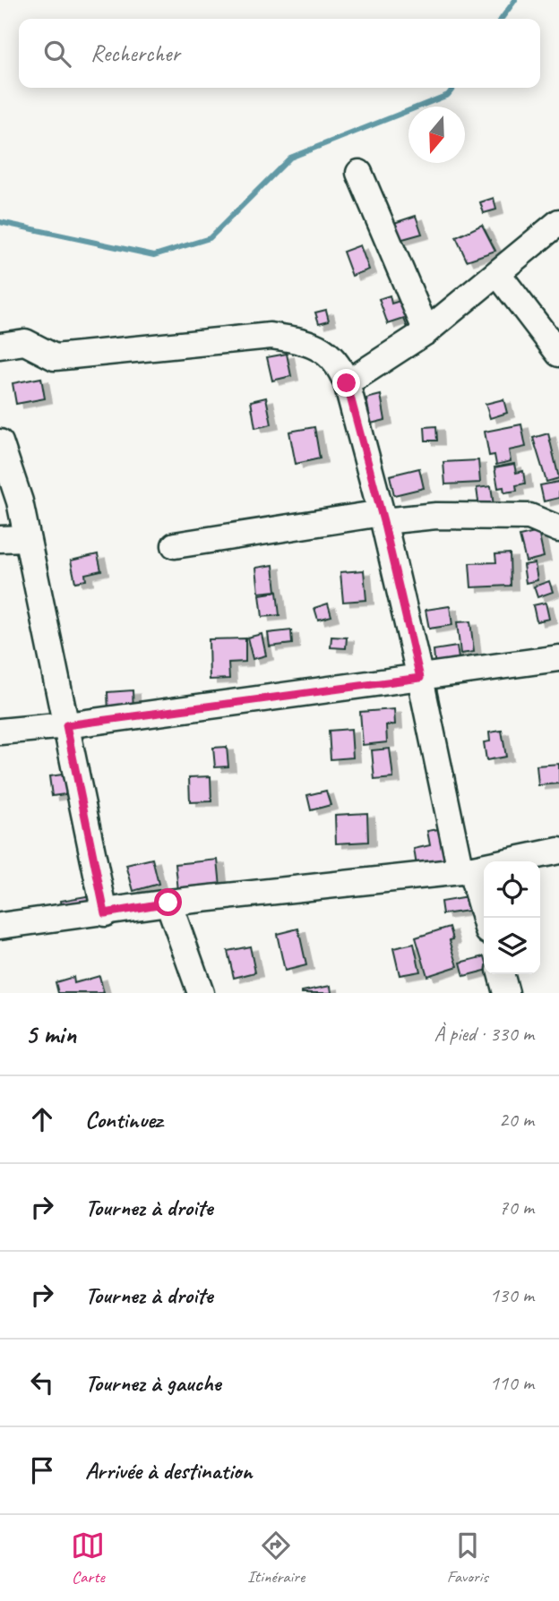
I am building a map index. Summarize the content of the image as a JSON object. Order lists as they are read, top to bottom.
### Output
{
  "north": "bottom",
  "page": {
    "search": "Rechercher",
    "heading": ["5 min", "À pied · 330 m"],
    "list": [
      ["Continuez", "20 m"],
      ["Tournez à droite", "70 m"],
      ["Tournez à droite", "130 m"],
      ["Tournez à gauche", "110 m"],
      "Arrivée à destination"
    ],
    "nav": ["Carte", "Itinéraire", "Favoris"]
  }
}
